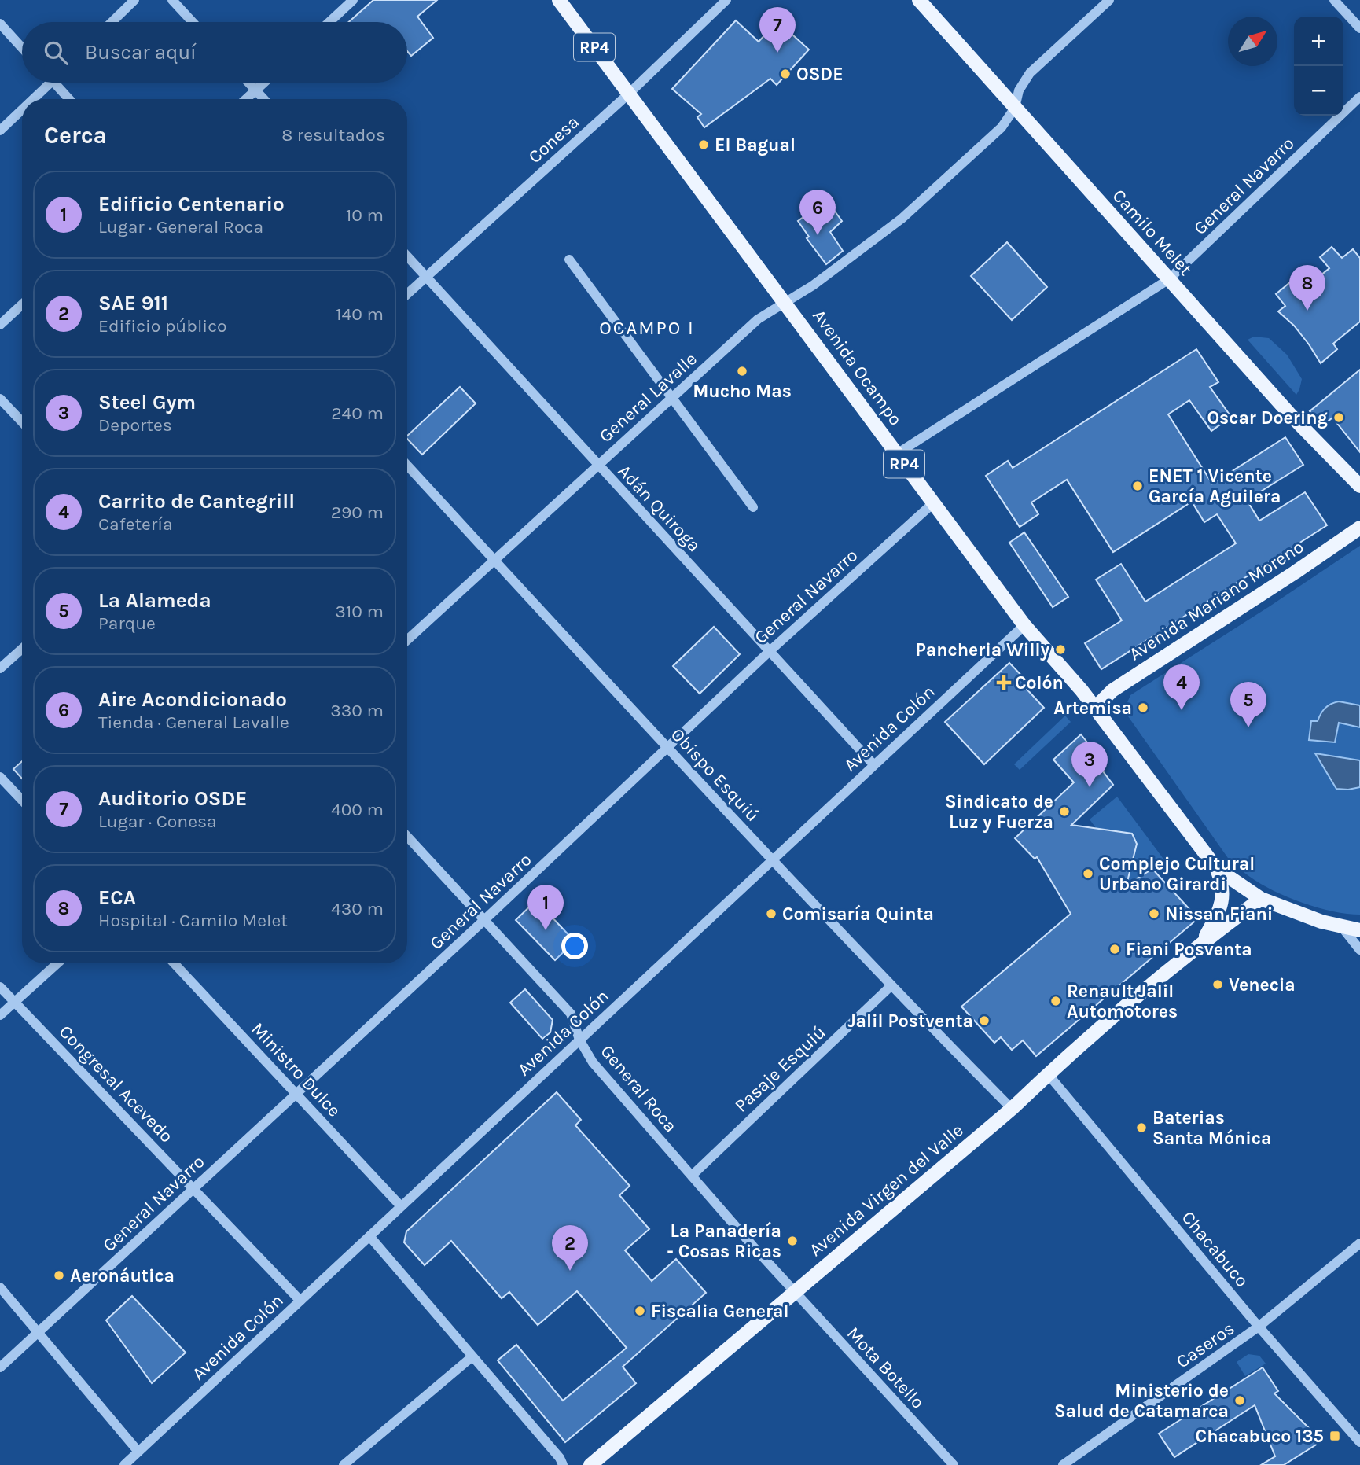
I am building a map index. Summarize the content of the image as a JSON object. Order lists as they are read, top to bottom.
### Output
{
  "streets": {
    "main road": [
      "RP4",
      "Camilo Melet",
      "Avenida Ocampo",
      "Avenida Mariano Moreno",
      "Avenida Virgen del Valle"
    ],
    "street": [
      "Conesa",
      "General Navarro",
      "General Lavalle",
      "Adán Quiroga",
      "Avenida Colón",
      "Obispo Esquiú",
      "Pasaje Esquiú",
      "Ministro Dulce",
      "Congresal Acevedo",
      "General Roca",
      "Chacabuco",
      "Caseros",
      "Mota Botello"
    ]
  },
  "crossings": [
    ["Conesa", "Avenida Ocampo"],
    ["Conesa", "Adán Quiroga"],
    ["General Navarro", "Camilo Melet"],
    ["General Navarro", "Avenida Ocampo"],
    ["General Navarro", "Adán Quiroga"],
    ["General Navarro", "Obispo Esquiú"],
    ["General Navarro", "Ministro Dulce"],
    ["General Navarro", "Congresal Acevedo"],
    ["General Navarro", "General Roca"],
    ["Camilo Melet", "General Lavalle"],
    ["Avenida Ocampo", "General Lavalle"],
    ["Avenida Ocampo", "Avenida Mariano Moreno"],
    ["Avenida Ocampo", "Avenida Colón"],
    ["Avenida Ocampo", "Avenida Virgen del Valle"],
    ["General Lavalle", "Adán Quiroga"],
    ["General Lavalle", "Obispo Esquiú"],
    ["Adán Quiroga", "Avenida Colón"],
    ["Avenida Colón", "Obispo Esquiú"],
    ["Avenida Colón", "Ministro Dulce"],
    ["Avenida Colón", "Congresal Acevedo"],
    ["Avenida Colón", "General Roca"],
    ["Obispo Esquiú", "Pasaje Esquiú"],
    ["Obispo Esquiú", "Avenida Virgen del Valle"],
    ["Pasaje Esquiú", "General Roca"],
    ["General Roca", "Avenida Virgen del Valle"],
    ["General Roca", "Mota Botello"],
    ["Avenida Virgen del Valle", "Chacabuco"],
    ["Avenida Virgen del Valle", "Mota Botello"],
    ["Chacabuco", "Caseros"]
  ],
  "districts": ["OCAMPO I"],
  "places": {
    "other": [
      "OSDE",
      "El Bagual",
      "Mucho Mas",
      "Oscar Doering",
      "ENET 1 Vicente García Aguilera",
      "Pancheria Willy",
      "Artemisa",
      "Sindicato de Luz y Fuerza",
      "Complejo Cultural Urbano Girardi",
      "Comisaría Quinta",
      "Nissan Fiani",
      "Fiani Posventa",
      "Venecia",
      "Renault Jalil Automotores",
      "Jalil Postventa",
      "Baterias Santa Mónica",
      "La Panadería - Cosas Ricas",
      "Aeronáutica",
      "Fiscalia General",
      "Ministerio de Salud de Catamarca"
    ],
    "health": ["Colón"],
    "transit": ["Chacabuco 135"]
  },
  "north": "top right",
  "page": {
    "pins": [
      "7",
      "6",
      "8",
      "4",
      "5",
      "3",
      "1",
      "2"
    ],
    "map_buttons": ["+", "−"],
    "search": "Buscar aquí",
    "heading": ["Cerca", "8 resultados"],
    "list": [
      {
        "mark": "1",
        "name": "Edificio Centenario",
        "note": "Lugar · General Roca",
        "value": "10 m"
      },
      {
        "mark": "2",
        "name": "SAE 911",
        "note": "Edificio público",
        "value": "140 m"
      },
      {
        "mark": "3",
        "name": "Steel Gym",
        "note": "Deportes",
        "value": "240 m"
      },
      {
        "mark": "4",
        "name": "Carrito de Cantegrill",
        "note": "Cafetería",
        "value": "290 m"
      },
      {
        "mark": "5",
        "name": "La Alameda",
        "note": "Parque",
        "value": "310 m"
      },
      {
        "mark": "6",
        "name": "Aire Acondicionado",
        "note": "Tienda · General Lavalle",
        "value": "330 m"
      },
      {
        "mark": "7",
        "name": "Auditorio OSDE",
        "note": "Lugar · Conesa",
        "value": "400 m"
      },
      {
        "mark": "8",
        "name": "ECA",
        "note": "Hospital · Camilo Melet",
        "value": "430 m"
      }
    ]
  }
}
